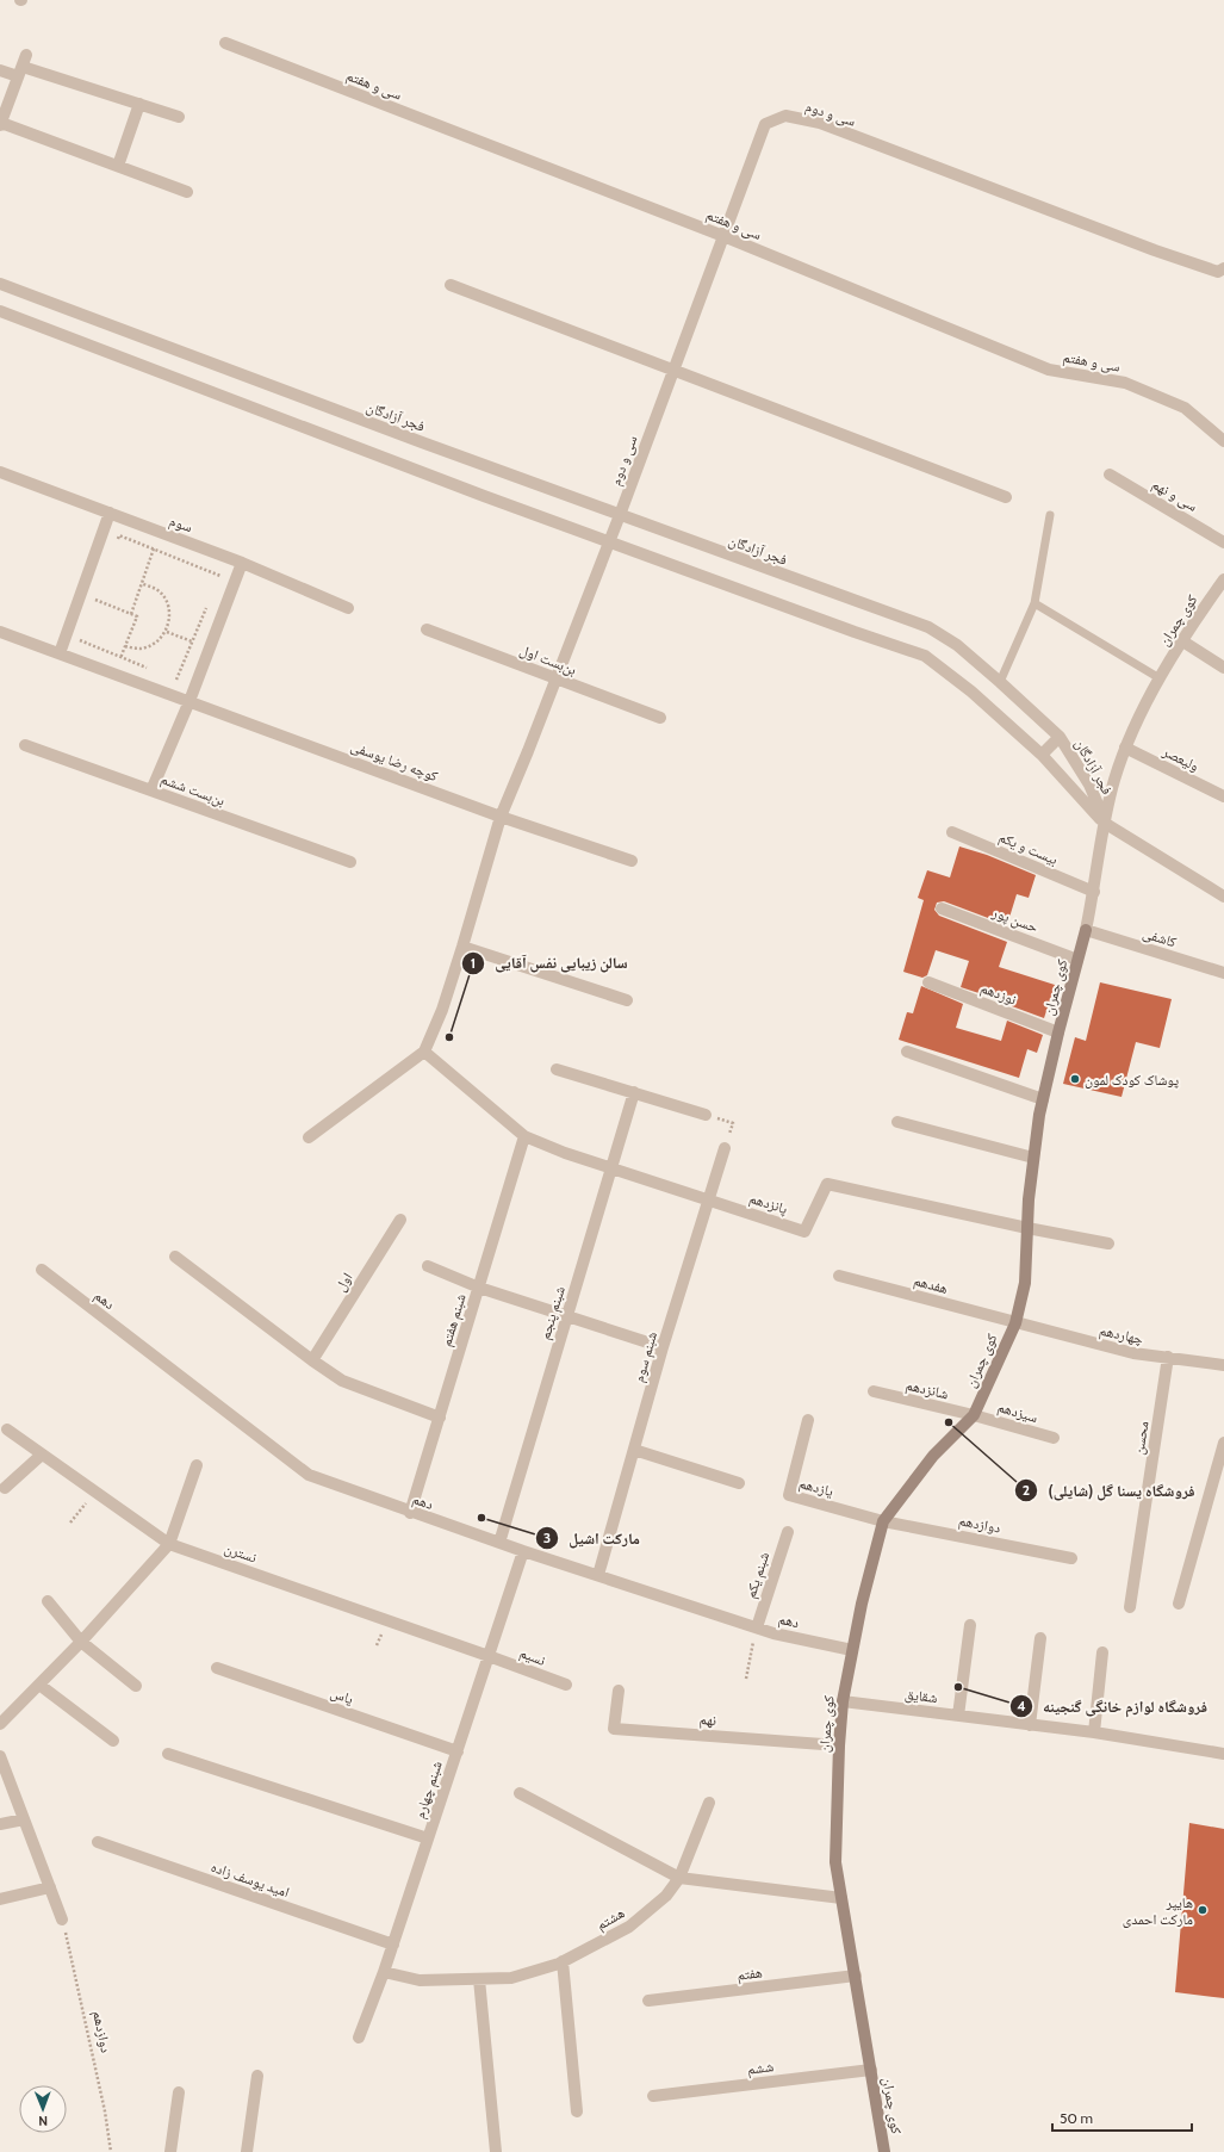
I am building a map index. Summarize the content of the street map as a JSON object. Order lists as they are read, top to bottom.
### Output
{
  "streets": {
    "main road": ["کوی چمران"],
    "street": [
      "سی و هفتم",
      "سی و دوم",
      "فجر آزادگان",
      "سی و نهم",
      "سوم",
      "بن‌بست اول",
      "ولیعصر",
      "کوچه رضا یوسفی",
      "بن‌بست ششم",
      "بیست و یکم",
      "حسن پور",
      "کاشفی",
      "نوزدهم",
      "پانزدهم",
      "اول",
      "هفدهم",
      "دهم",
      "شبنم پنجم",
      "شبنم هفتم",
      "چهاردهم",
      "شبنم سوم",
      "شانزدهم",
      "سیزدهم",
      "محسن",
      "یازدهم",
      "دوازدهم",
      "نسترن",
      "شبنم یکم",
      "نسیم",
      "یاس",
      "شقایق",
      "نهم",
      "شبنم چهارم",
      "امید یوسف زاده",
      "هشتم",
      "هفتم",
      "ششم"
    ]
  },
  "crossings": [
    ["سی و هفتم", "سی و دوم"],
    ["سی و دوم", "فجر آزادگان"],
    ["فجر آزادگان", "کوی چمران"],
    ["کوی چمران", "ولیعصر"],
    ["کوی چمران", "بیست و یکم"],
    ["کوی چمران", "حسن پور"],
    ["کوی چمران", "کاشفی"],
    ["کوی چمران", "نوزدهم"],
    ["کوی چمران", "پانزدهم"],
    ["کوی چمران", "هفدهم"],
    ["کوی چمران", "دهم"],
    ["کوی چمران", "چهاردهم"],
    ["کوی چمران", "شانزدهم"],
    ["کوی چمران", "سیزدهم"],
    ["کوی چمران", "یازدهم"],
    ["کوی چمران", "دوازدهم"],
    ["کوی چمران", "شقایق"],
    ["کوی چمران", "نهم"],
    ["کوی چمران", "هفتم"],
    ["کوی چمران", "ششم"],
    ["پانزدهم", "شبنم پنجم"],
    ["پانزدهم", "شبنم هفتم"],
    ["پانزدهم", "شبنم سوم"],
    ["هفدهم", "چهاردهم"],
    ["دهم", "شبنم پنجم"],
    ["دهم", "شبنم هفتم"],
    ["دهم", "شبنم سوم"],
    ["دهم", "شبنم یکم"],
    ["دهم", "شبنم چهارم"],
    ["چهاردهم", "محسن"],
    ["شانزدهم", "سیزدهم"],
    ["یازدهم", "دوازدهم"],
    ["نسترن", "نسیم"],
    ["نسترن", "شبنم چهارم"],
    ["نسیم", "شبنم چهارم"],
    ["یاس", "شبنم چهارم"],
    ["شبنم چهارم", "امید یوسف زاده"],
    ["شبنم چهارم", "هشتم"]
  ],
  "places": [
    "سالن زیبایی نفس آقایی",
    "پوشاک کودک لمون",
    "فروشگاه یسنا گل (شایلی)",
    "مارکت اشیل",
    "فروشگاه لوازم خانگی گنجینه",
    "هایپر مارکت احمدی"
  ],
  "scale_bar": "50 m",
  "north": "bottom"
}
